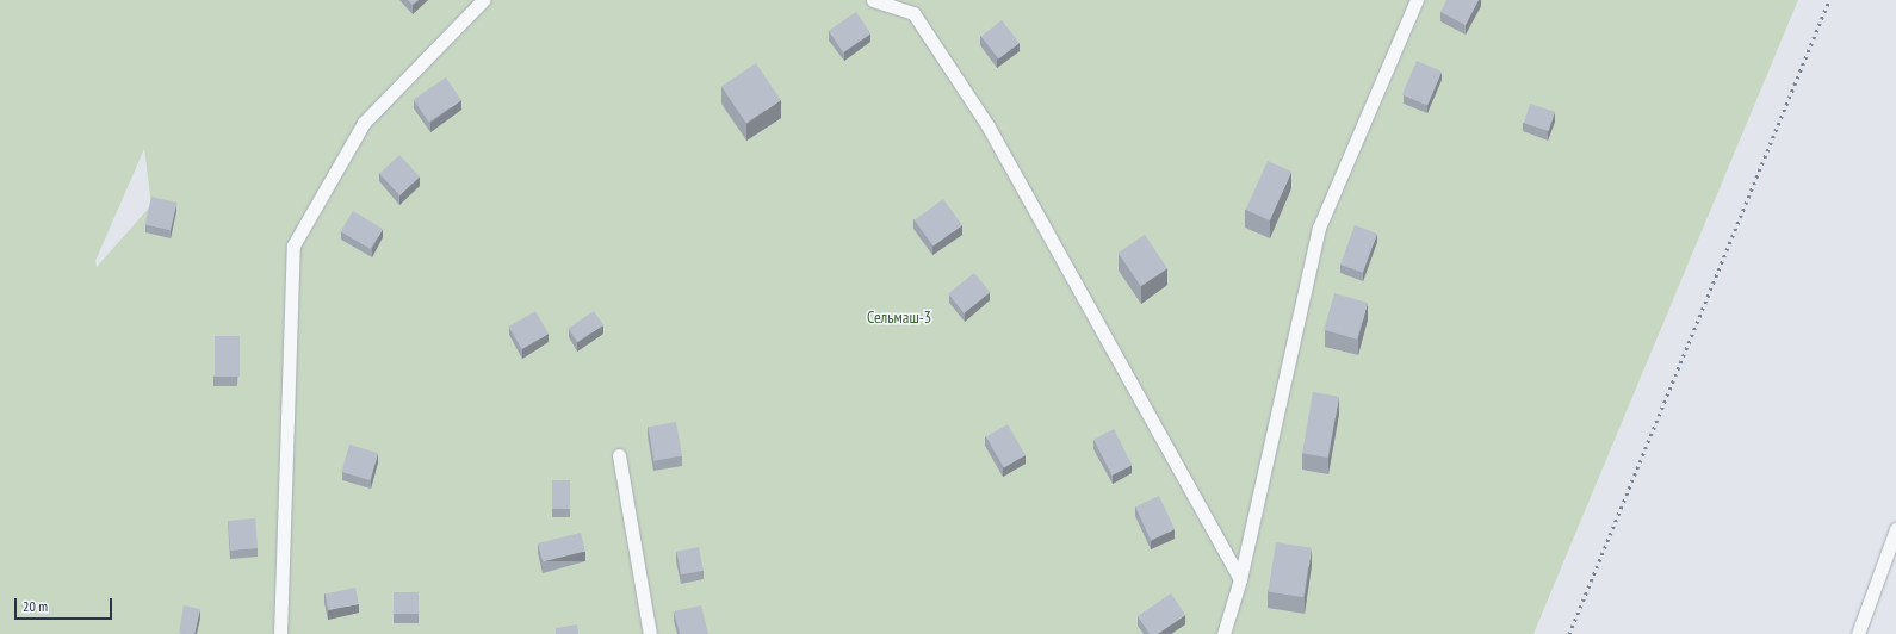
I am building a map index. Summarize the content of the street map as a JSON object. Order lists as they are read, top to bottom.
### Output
{
  "parks": ["Сельмаш-3"],
  "scale_bar": "20 m"
}
